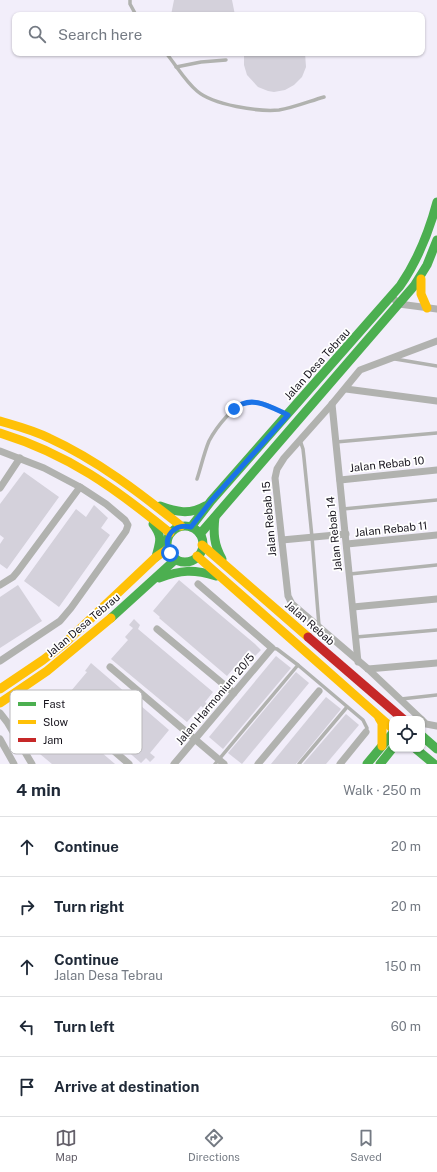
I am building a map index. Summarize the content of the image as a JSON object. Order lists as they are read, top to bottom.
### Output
{
  "streets": {
    "main road": ["Jalan Desa Tebrau", "Jalan Rebab"],
    "street": [
      "Jalan Rebab 10",
      "Jalan Rebab 15",
      "Jalan Rebab 11",
      "Jalan Rebab 14",
      "Jalan Harmonium 20/5"
    ]
  },
  "crossings": [
    ["Jalan Desa Tebrau", "Jalan Rebab"],
    ["Jalan Rebab 10", "Jalan Rebab 14"],
    ["Jalan Rebab 15", "Jalan Rebab 14"],
    ["Jalan Rebab 11", "Jalan Rebab 14"]
  ],
  "legend": ["Fast", "Slow", "Jam"],
  "page": {
    "search": "Search here",
    "heading": ["4 min", "Walk · 250 m"],
    "list": [
      ["Continue", "20 m"],
      ["Turn right", "20 m"],
      ["Continue", "Jalan Desa Tebrau", "150 m"],
      ["Turn left", "60 m"],
      "Arrive at destination"
    ],
    "nav": ["Map", "Directions", "Saved"]
  }
}
